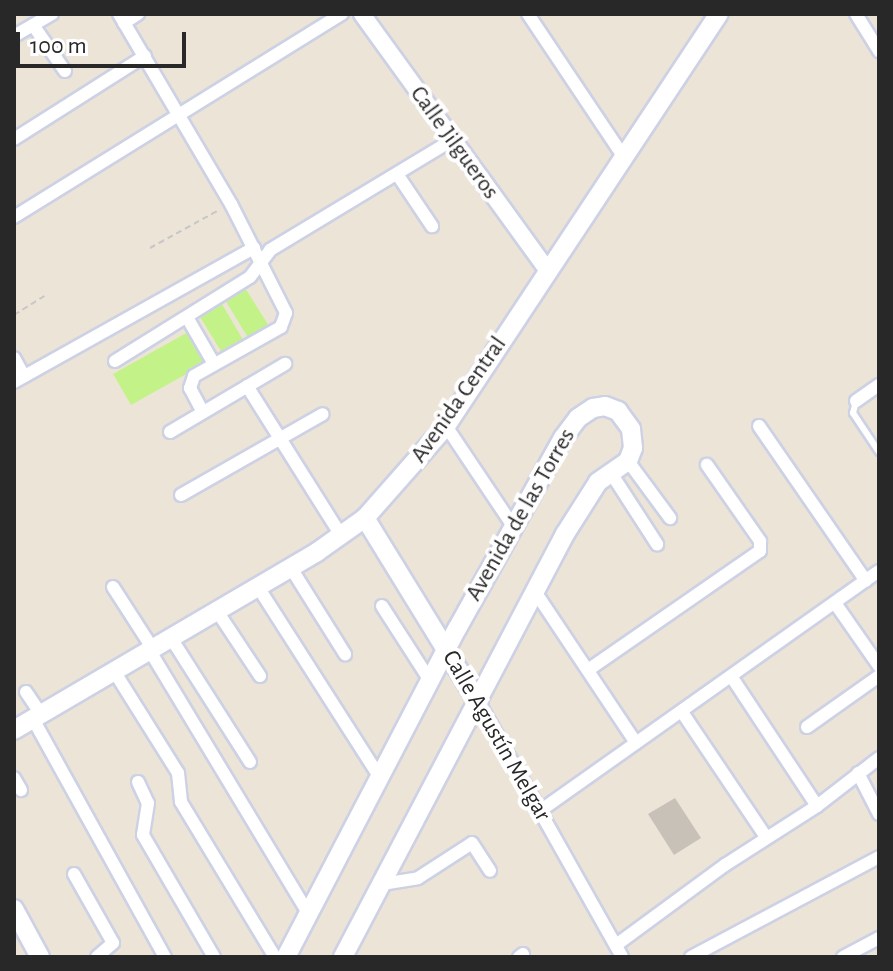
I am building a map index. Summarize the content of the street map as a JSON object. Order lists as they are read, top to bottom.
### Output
{
  "streets": {
    "main road": ["Avenida Central", "Avenida de las Torres", "Calle Agustín Melgar"],
    "street": ["Calle Jilgueros"]
  },
  "crossings": [
    ["Calle Jilgueros", "Avenida Central"],
    ["Avenida Central", "Calle Agustín Melgar"],
    ["Avenida de las Torres", "Calle Agustín Melgar"]
  ],
  "scale_bar": "100 m"
}
